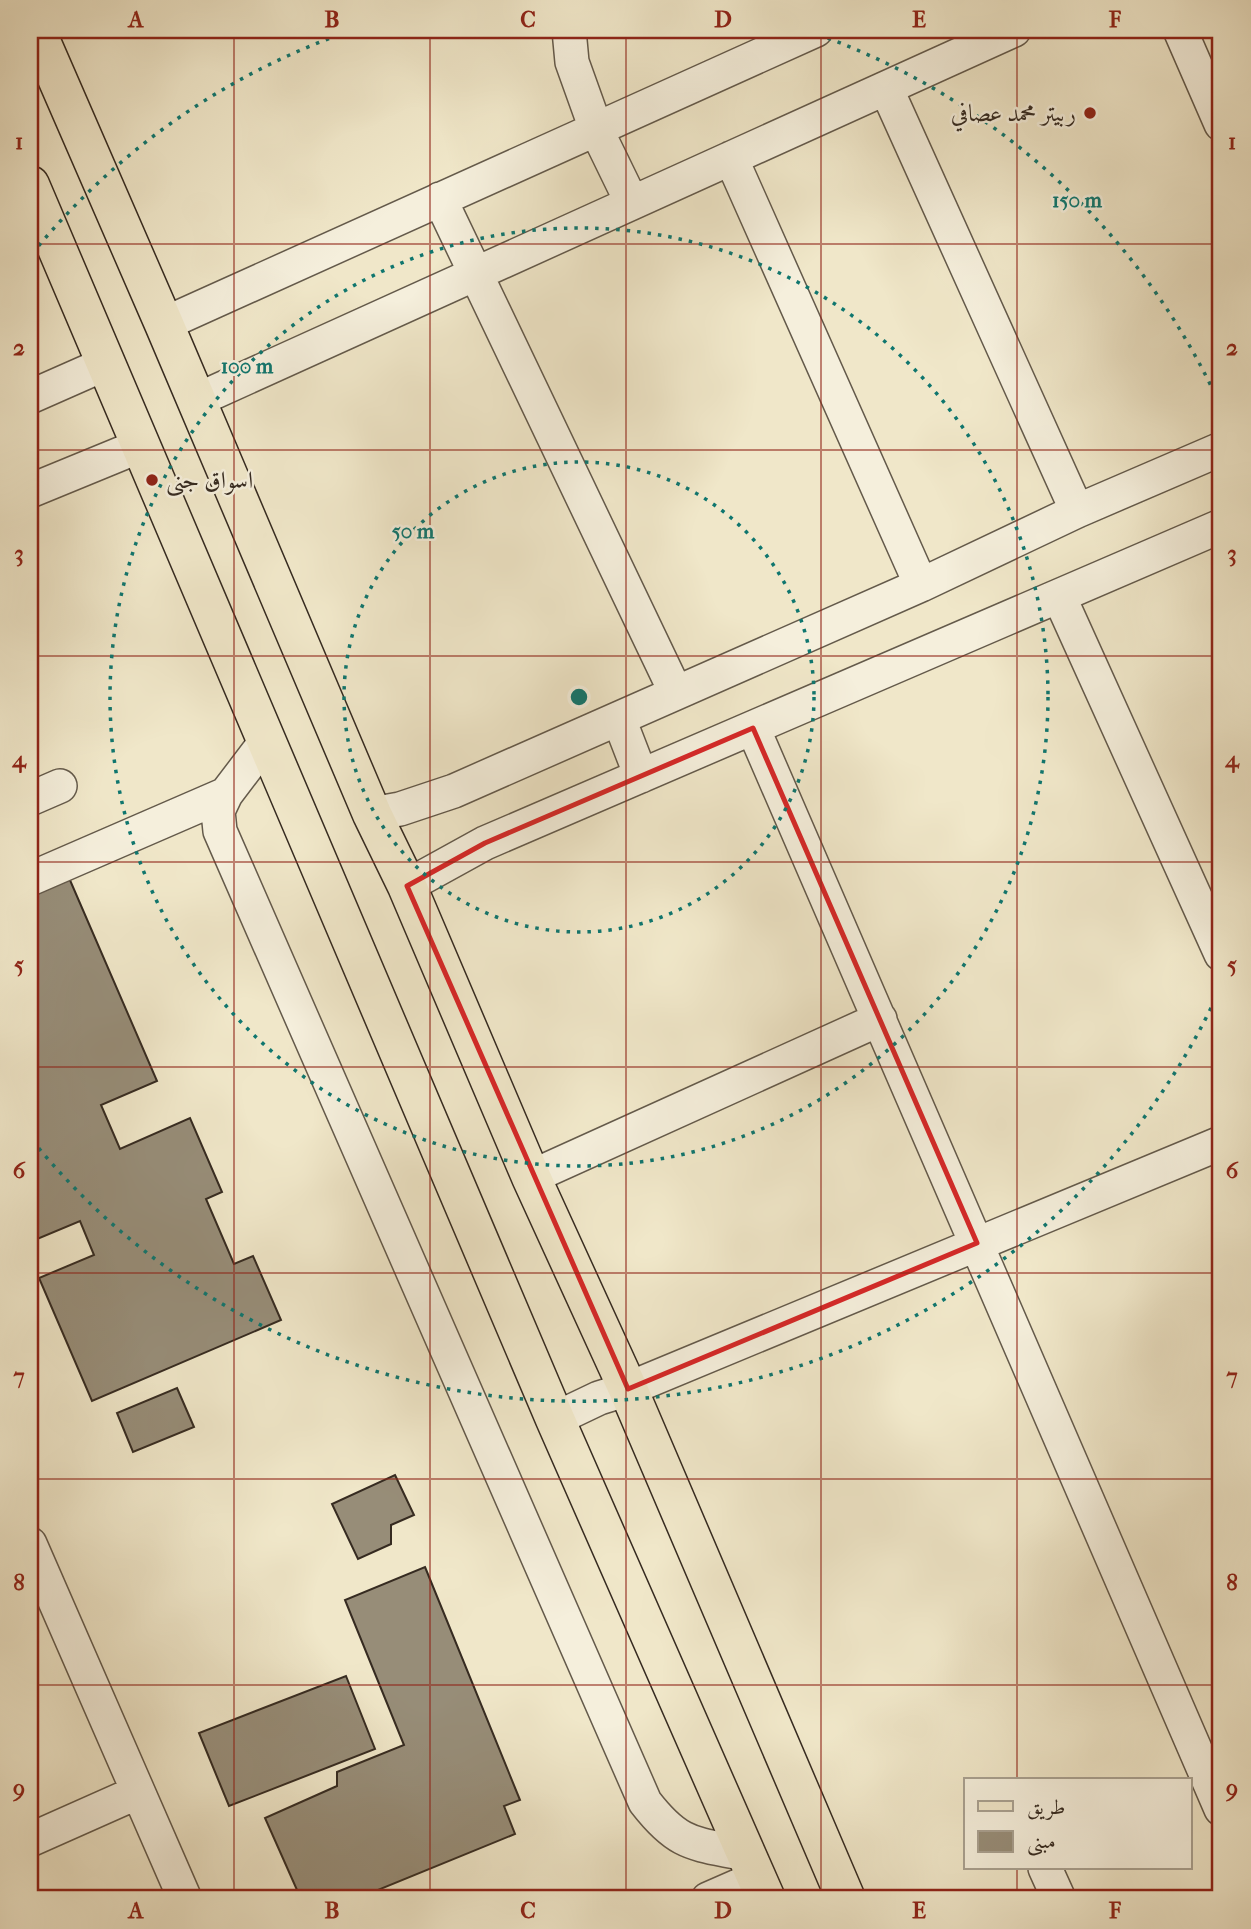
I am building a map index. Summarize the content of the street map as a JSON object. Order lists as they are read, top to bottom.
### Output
{
  "places": ["ربيتر محمد عصافي", "اسواق جنى"],
  "legend": ["طريق", "مبنى"],
  "grid": {
    "columns": [
      "A",
      "B",
      "C",
      "D",
      "E",
      "F"
    ],
    "rows": [
      "1",
      "2",
      "3",
      "4",
      "5",
      "6",
      "7",
      "8",
      "9"
    ]
  },
  "rings": ["150 m", "100 m", "50 m"]
}
